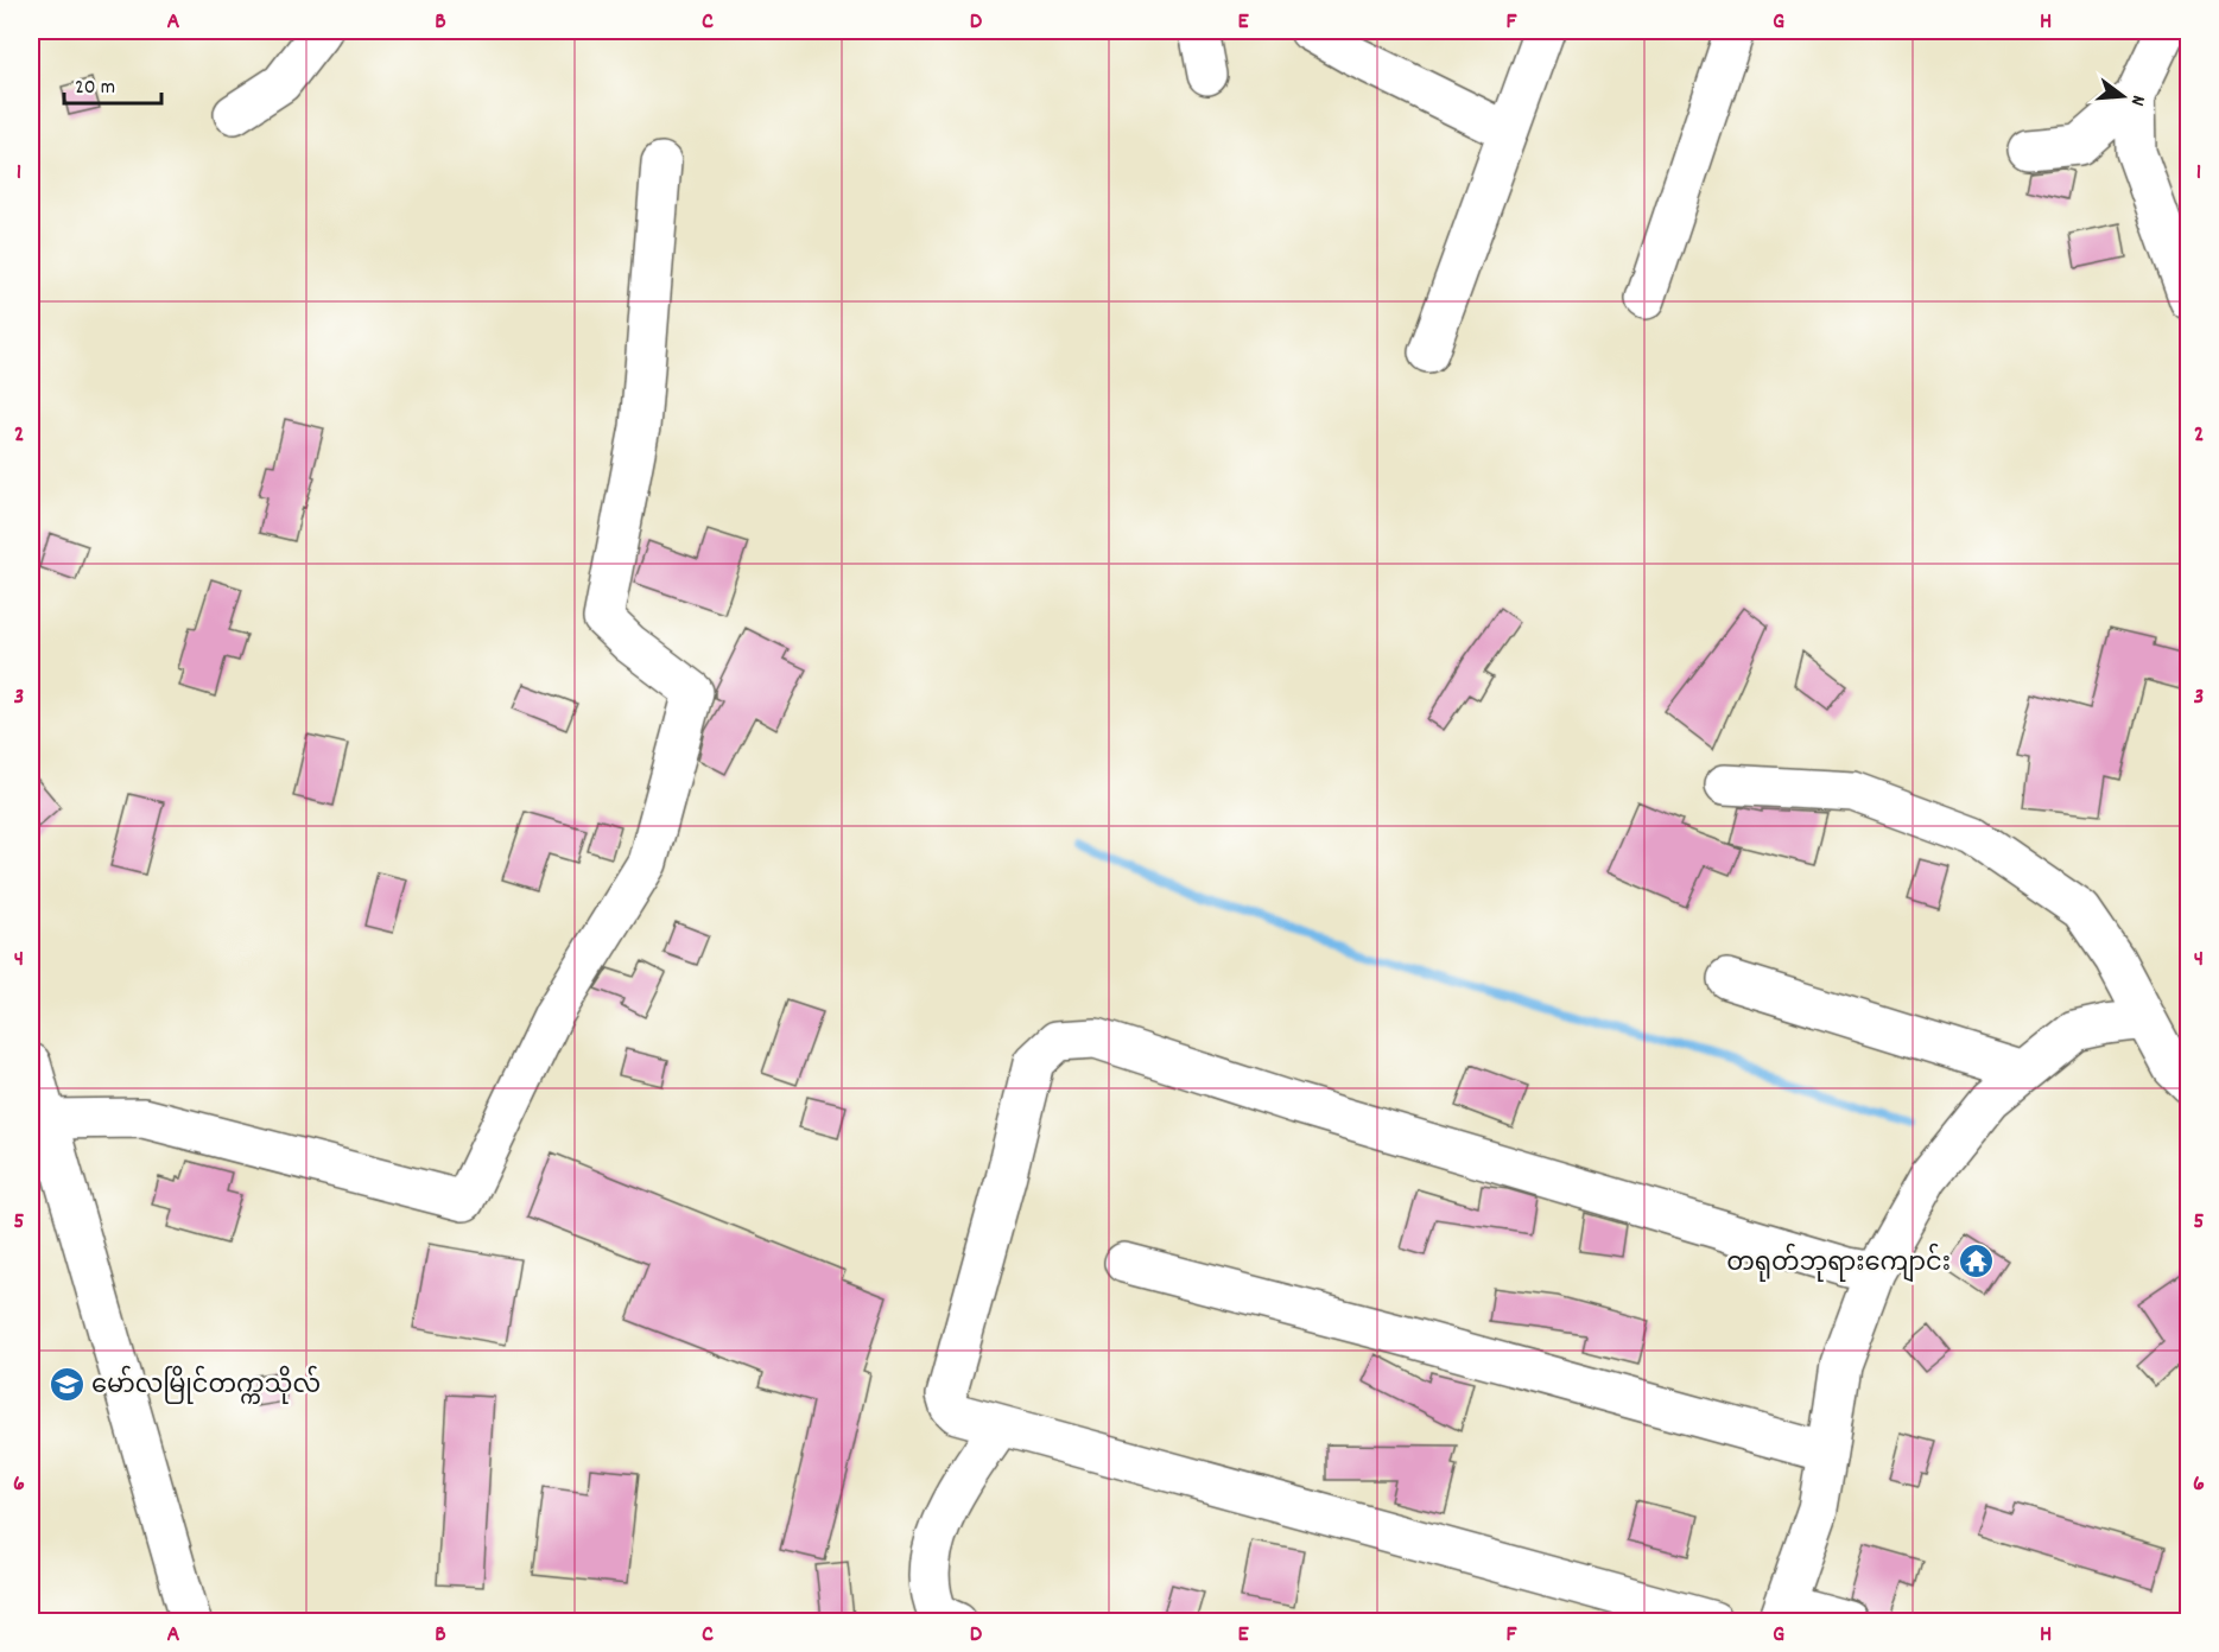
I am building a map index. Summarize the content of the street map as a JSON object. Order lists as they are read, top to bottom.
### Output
{
  "places": {
    "temple": ["တရုတ်ဘုရားကျောင်း"],
    "school or university": ["မော်လမြိုင်တက္ကသိုလ်"]
  },
  "scale_bar": "20 m",
  "north": "right",
  "grid": {
    "columns": [
      "A",
      "B",
      "C",
      "D",
      "E",
      "F",
      "G",
      "H"
    ],
    "rows": [
      "1",
      "2",
      "3",
      "4",
      "5",
      "6"
    ]
  }
}
